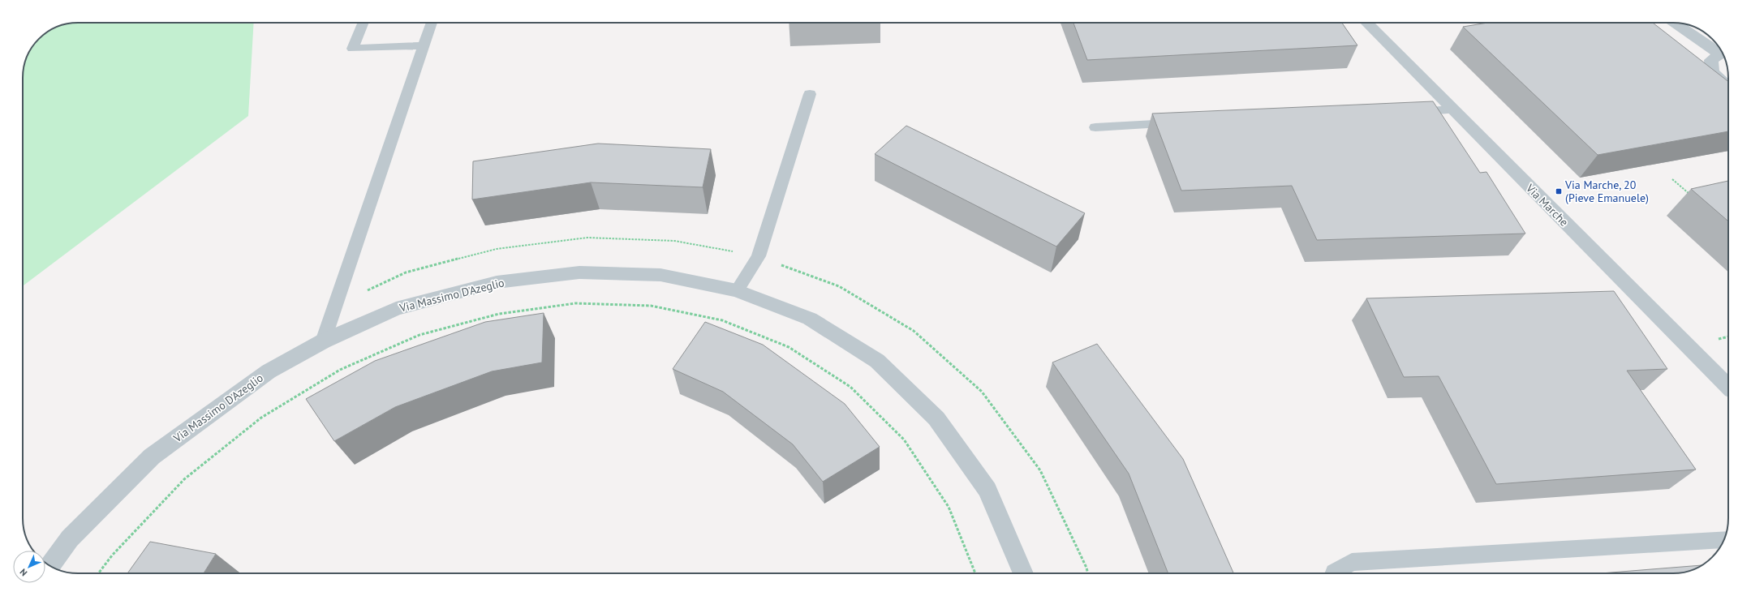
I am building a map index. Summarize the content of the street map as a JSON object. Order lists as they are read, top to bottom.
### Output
{
  "streets": {
    "street": ["Via Marche", "Via Massimo D'Azeglio"]
  },
  "places": {
    "transit": ["Via Marche, 20 (Pieve Emanuele)"]
  },
  "north": "bottom left"
}
